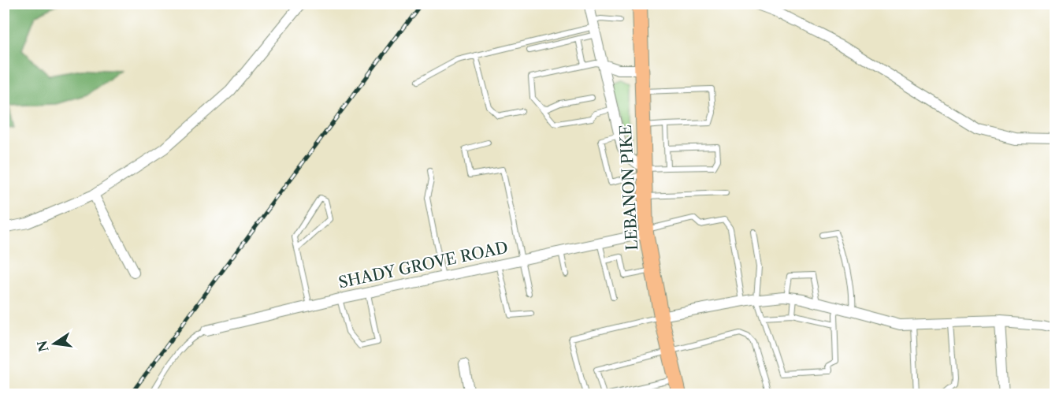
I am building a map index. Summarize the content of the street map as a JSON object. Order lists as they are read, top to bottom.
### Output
{
  "streets": {
    "main road": ["LEBANON PIKE"],
    "street": ["SHADY GROVE ROAD"]
  },
  "crossings": [
    ["LEBANON PIKE", "SHADY GROVE ROAD"]
  ],
  "north": "left"
}
